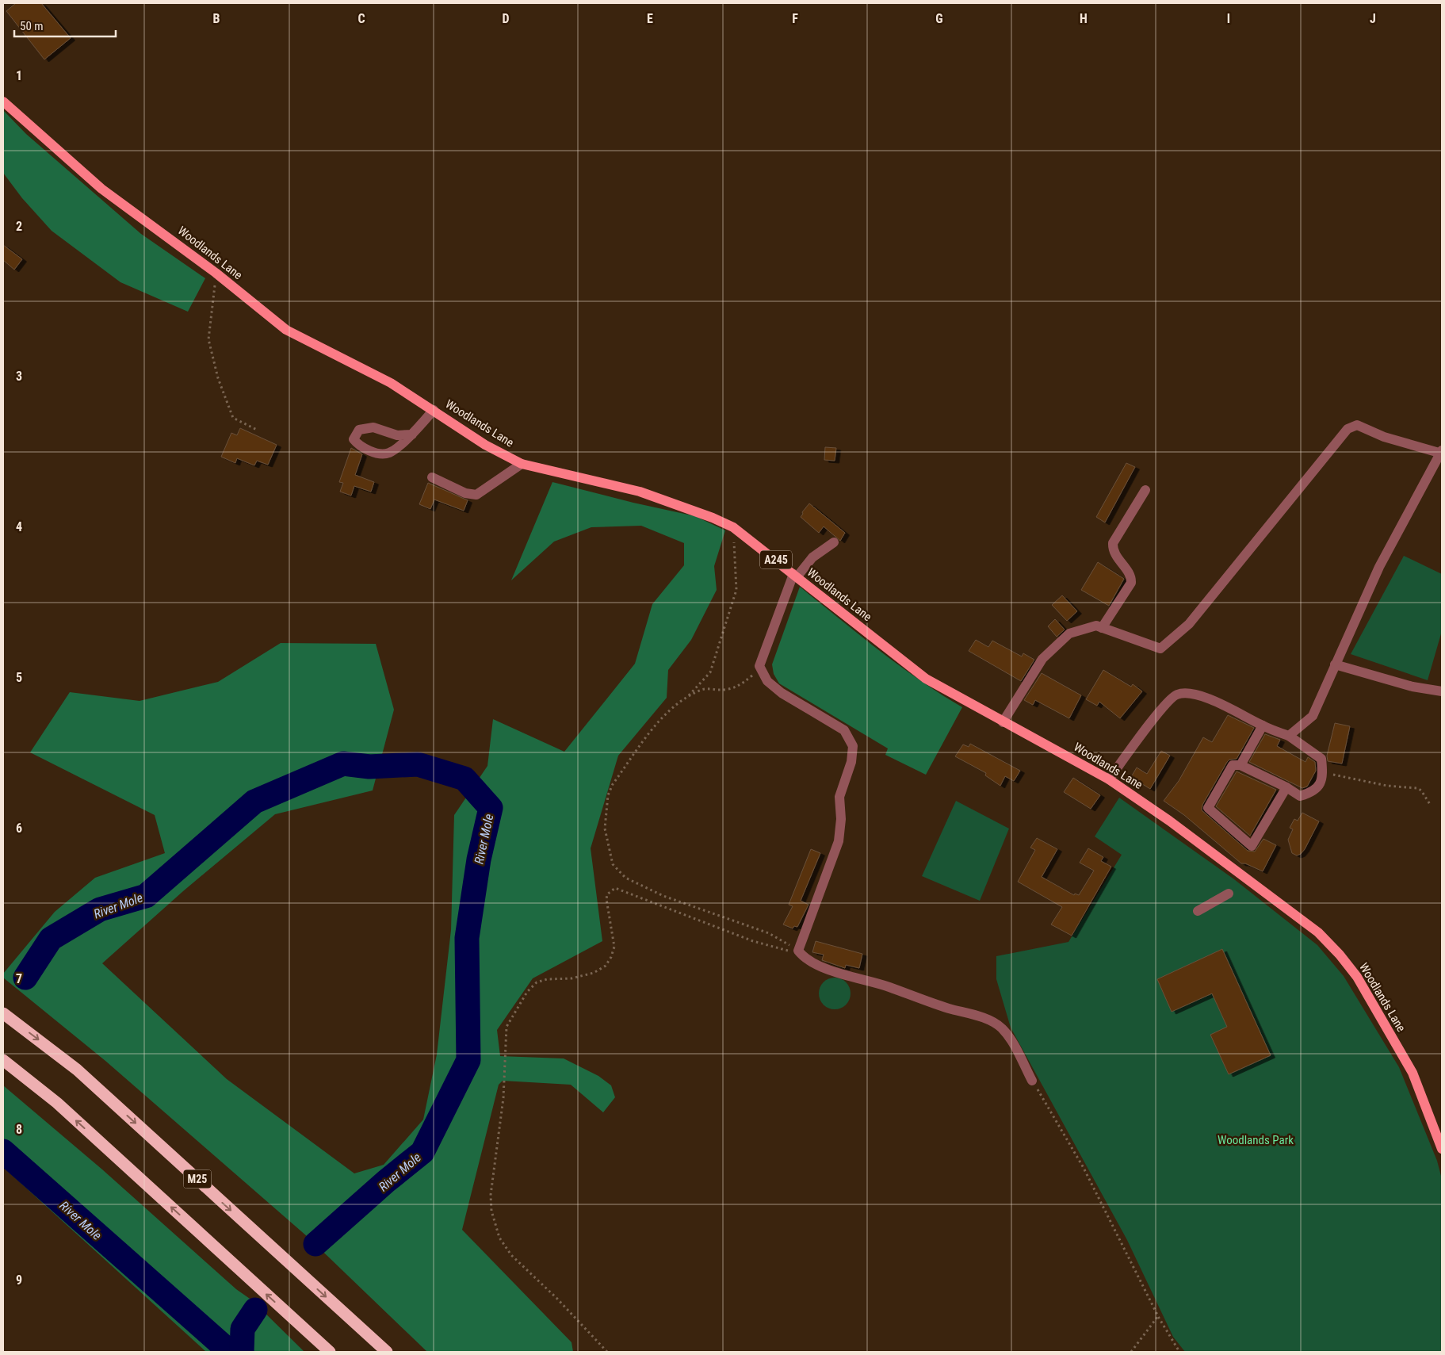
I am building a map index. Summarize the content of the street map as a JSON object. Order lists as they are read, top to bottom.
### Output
{
  "streets": {
    "highway": ["M25"],
    "main road": ["Woodlands Lane", "A245"]
  },
  "water": ["River Mole"],
  "parks": ["Woodlands Park"],
  "scale_bar": "50 m",
  "grid": {
    "columns": [
      "B",
      "C",
      "D",
      "E",
      "F",
      "G",
      "H",
      "I",
      "J"
    ],
    "rows": [
      "1",
      "2",
      "3",
      "4",
      "5",
      "6",
      "7",
      "8",
      "9"
    ]
  }
}
